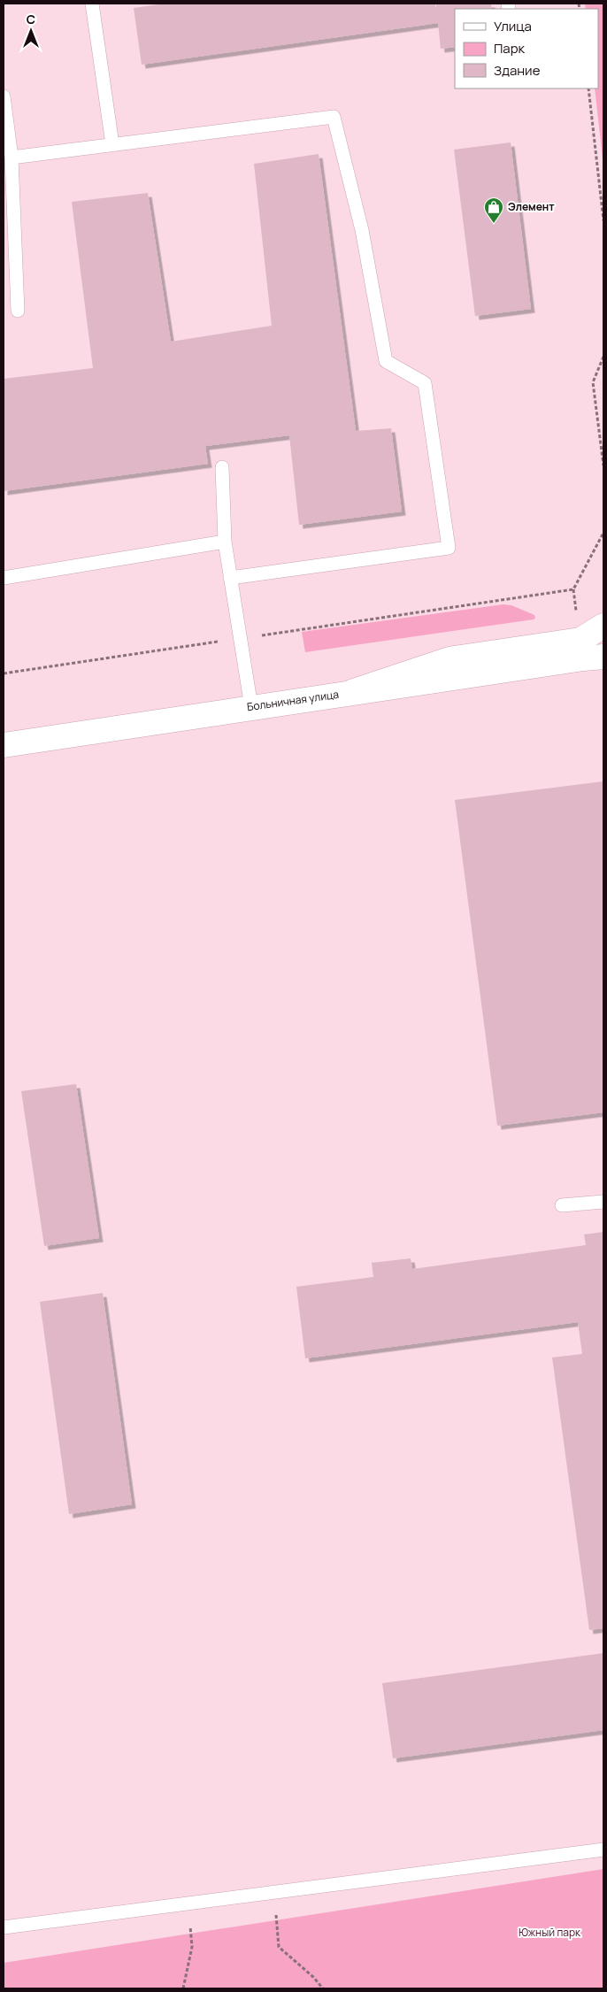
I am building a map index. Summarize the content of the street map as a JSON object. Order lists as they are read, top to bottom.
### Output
{
  "streets": {
    "main road": ["Больничная улица"]
  },
  "parks": ["Южный парк"],
  "places": {
    "shop": ["Элемент"]
  },
  "legend": ["Улица", "Парк", "Здание"],
  "north": "top"
}
